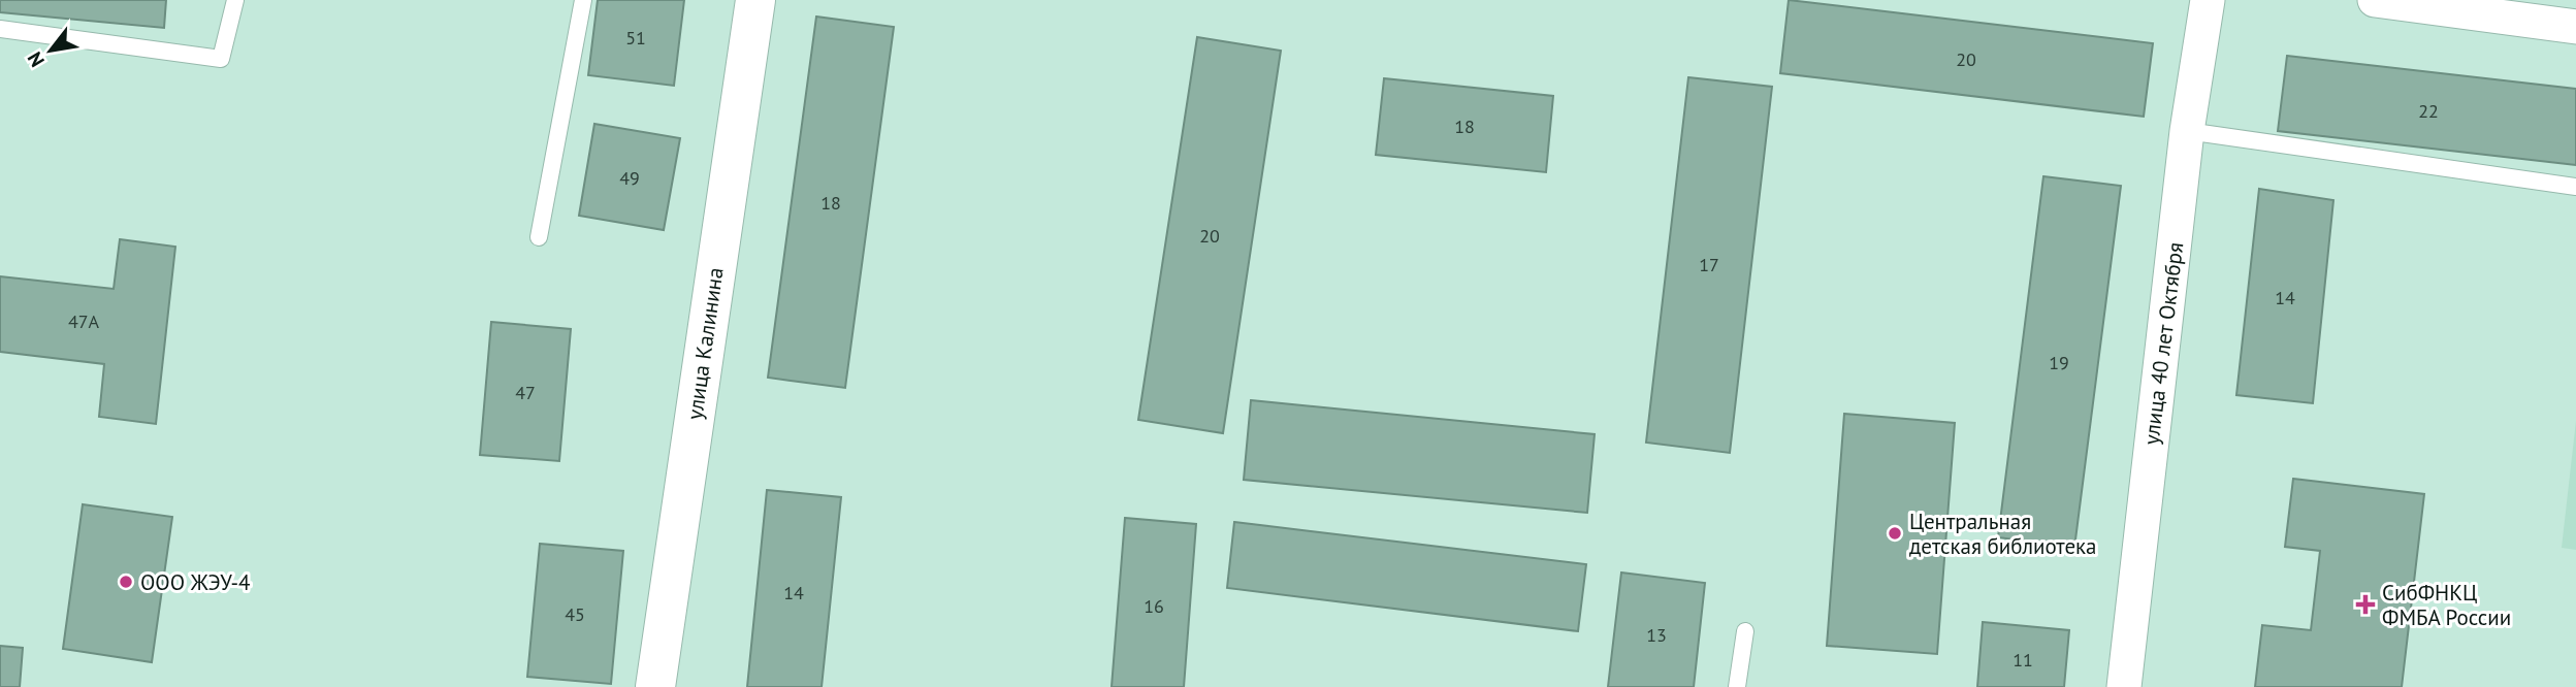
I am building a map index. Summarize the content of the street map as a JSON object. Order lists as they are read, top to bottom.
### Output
{
  "streets": {
    "main road": ["улица Калинина"],
    "street": ["улица 40 лет Октября"]
  },
  "places": {
    "other": ["Центральная детская библиотека", "ООО ЖЭУ-4"],
    "health": ["СибФНКЦ ФМБА России"]
  },
  "house_numbers": [
    "51",
    "20",
    "22",
    "18",
    "49",
    "18",
    "20",
    "17",
    "14",
    "47А",
    "19",
    "47",
    "14",
    "16",
    "45",
    "13",
    "11"
  ],
  "north": "bottom left"
}
